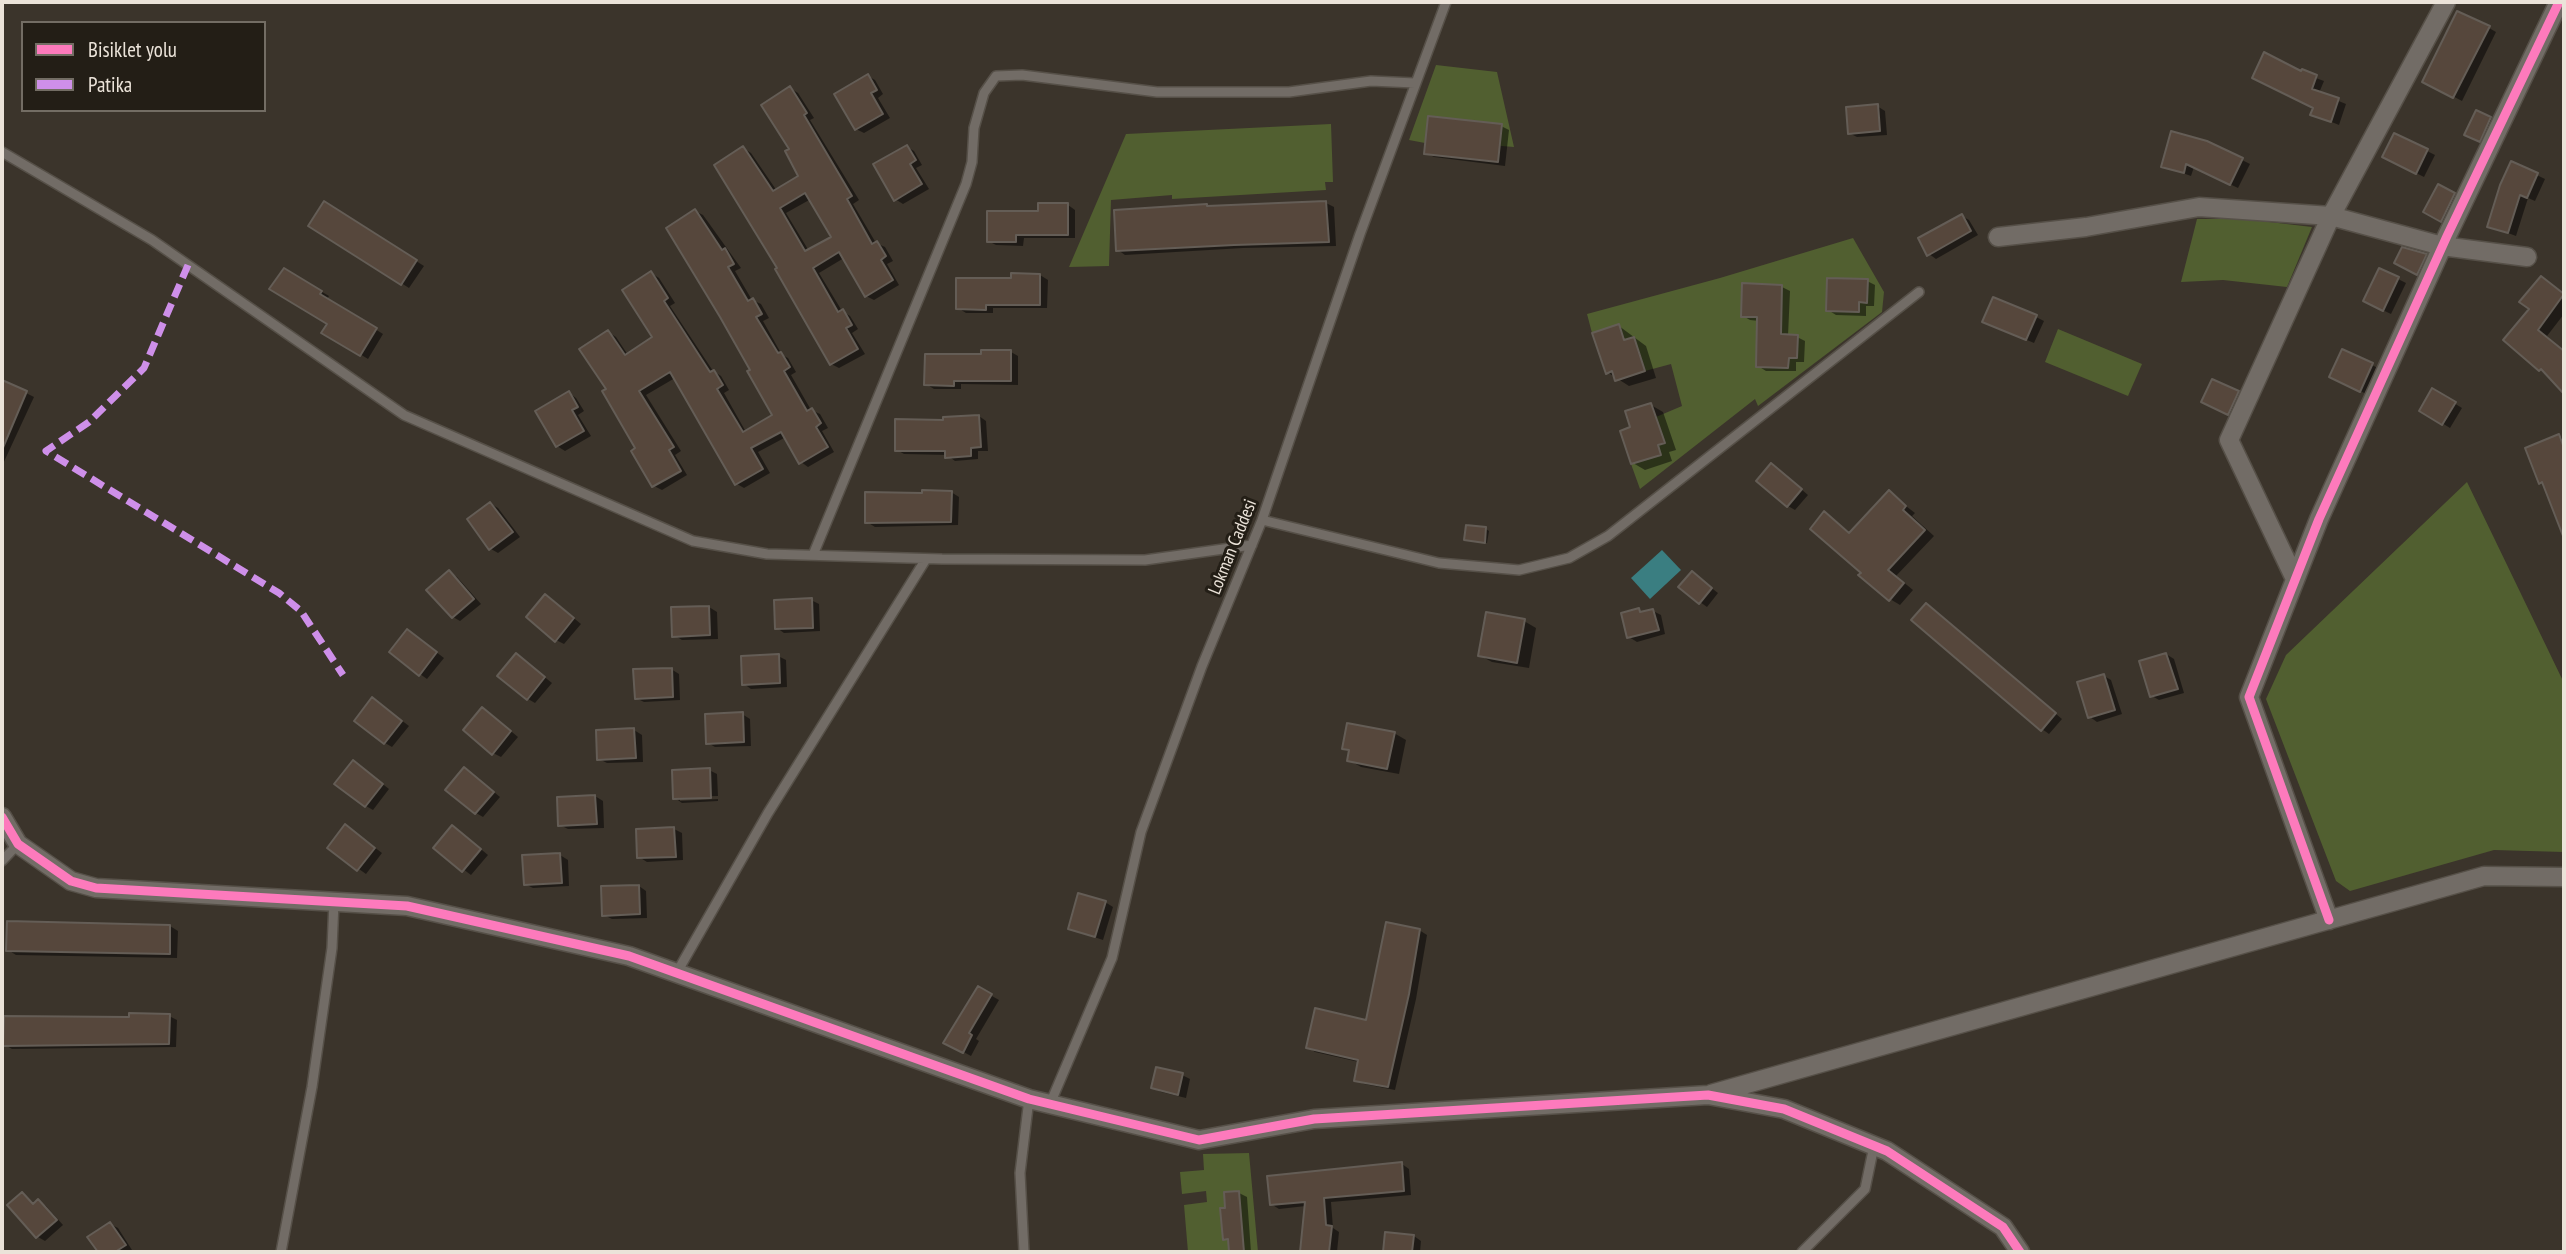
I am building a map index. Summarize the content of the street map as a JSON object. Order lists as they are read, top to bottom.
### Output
{
  "streets": {
    "lane": ["Lokman Caddesi"]
  },
  "legend": ["Bisiklet yolu", "Patika"]
}
